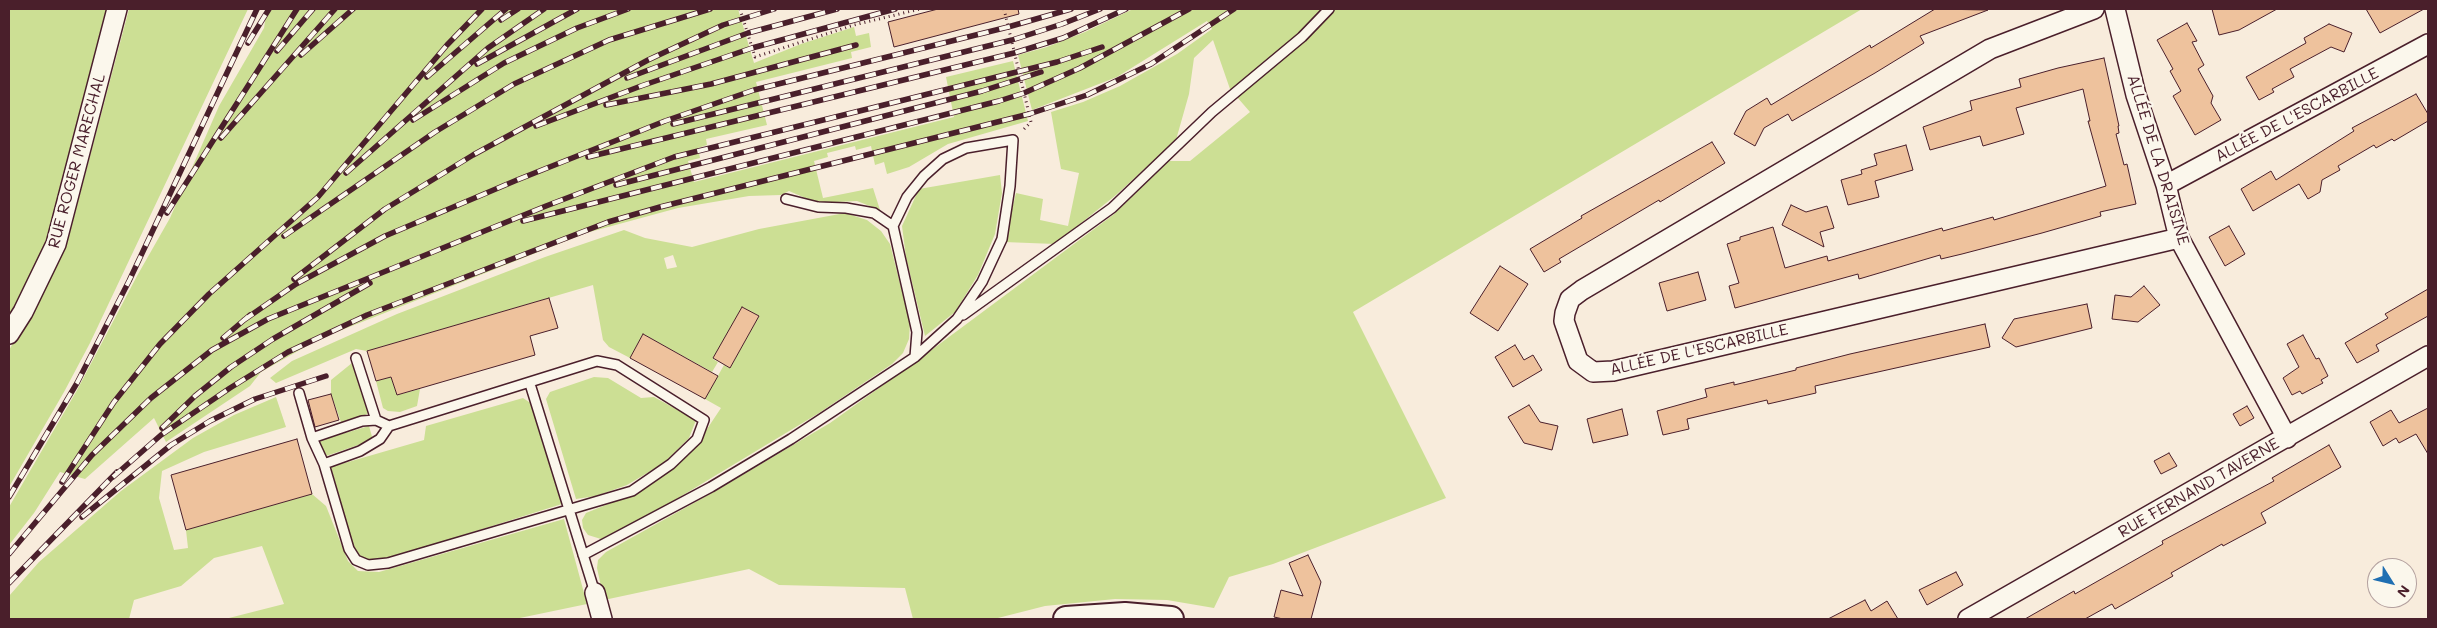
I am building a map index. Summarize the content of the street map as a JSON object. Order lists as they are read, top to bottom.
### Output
{
  "streets": {
    "street": [
      "ALLÉE DE L'ESCARBILLE",
      "ALLÉE DE LA DRAISINE",
      "RUE ROGER MARECHAL",
      "RUE FERNAND TAVERNE"
    ]
  },
  "crossings": [
    ["ALLÉE DE L'ESCARBILLE", "ALLÉE DE LA DRAISINE"],
    ["ALLÉE DE LA DRAISINE", "RUE FERNAND TAVERNE"]
  ],
  "north": "bottom right"
}
